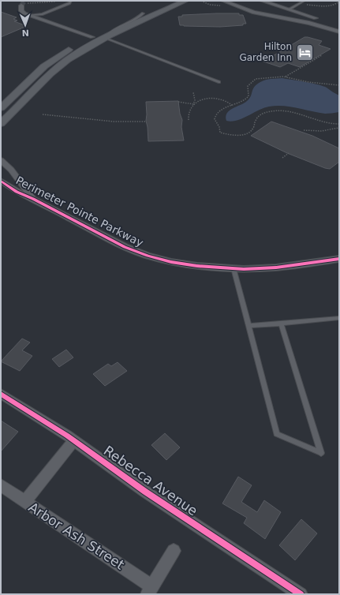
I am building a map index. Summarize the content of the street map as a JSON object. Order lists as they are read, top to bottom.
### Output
{
  "streets": {
    "street": ["Perimeter Pointe Parkway", "Rebecca Avenue", "Arbor Ash Street"]
  },
  "places": {
    "hotel": ["Hilton Garden Inn"]
  },
  "north": "bottom"
}
